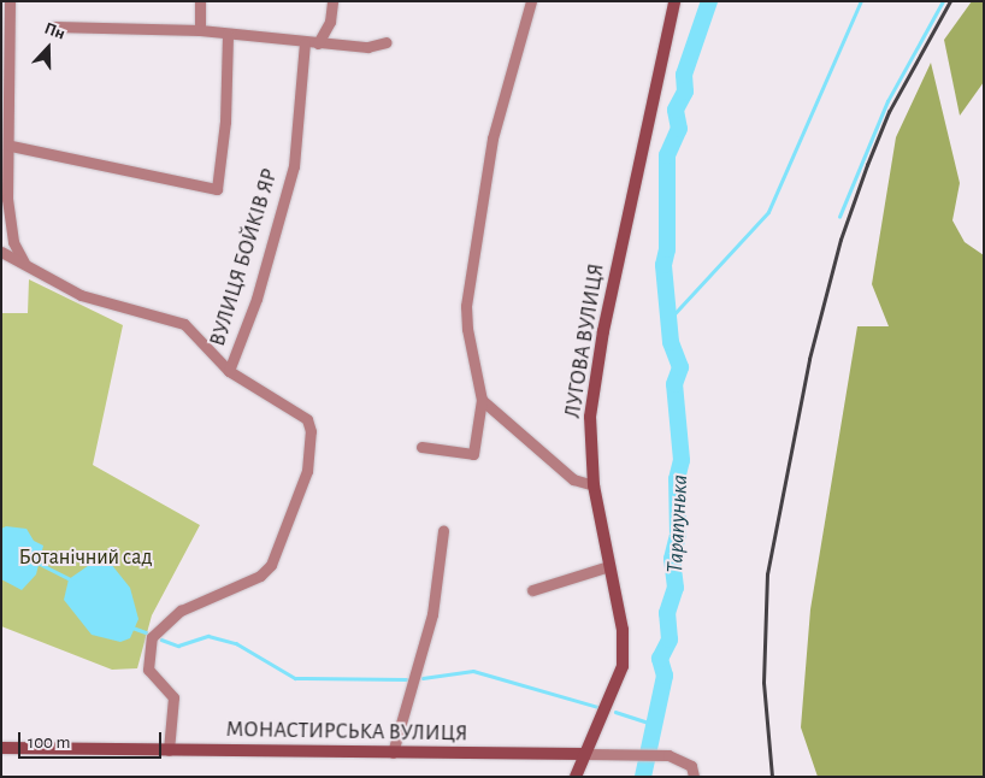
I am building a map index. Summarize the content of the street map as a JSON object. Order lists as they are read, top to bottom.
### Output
{
  "streets": {
    "street": ["ВУЛИЦЯ БОЙКІВ ЯР", "ЛУГОВА ВУЛИЦЯ", "МОНАСТИРСЬКА ВУЛИЦЯ"]
  },
  "crossings": [
    ["ВУЛИЦЯ БОЙКІВ ЯР", "МОНАСТИРСЬКА ВУЛИЦЯ"],
    ["ЛУГОВА ВУЛИЦЯ", "МОНАСТИРСЬКА ВУЛИЦЯ"]
  ],
  "water": ["Тарапунька"],
  "parks": ["Ботанічний сад"],
  "scale_bar": "100 m",
  "north": "top"
}
